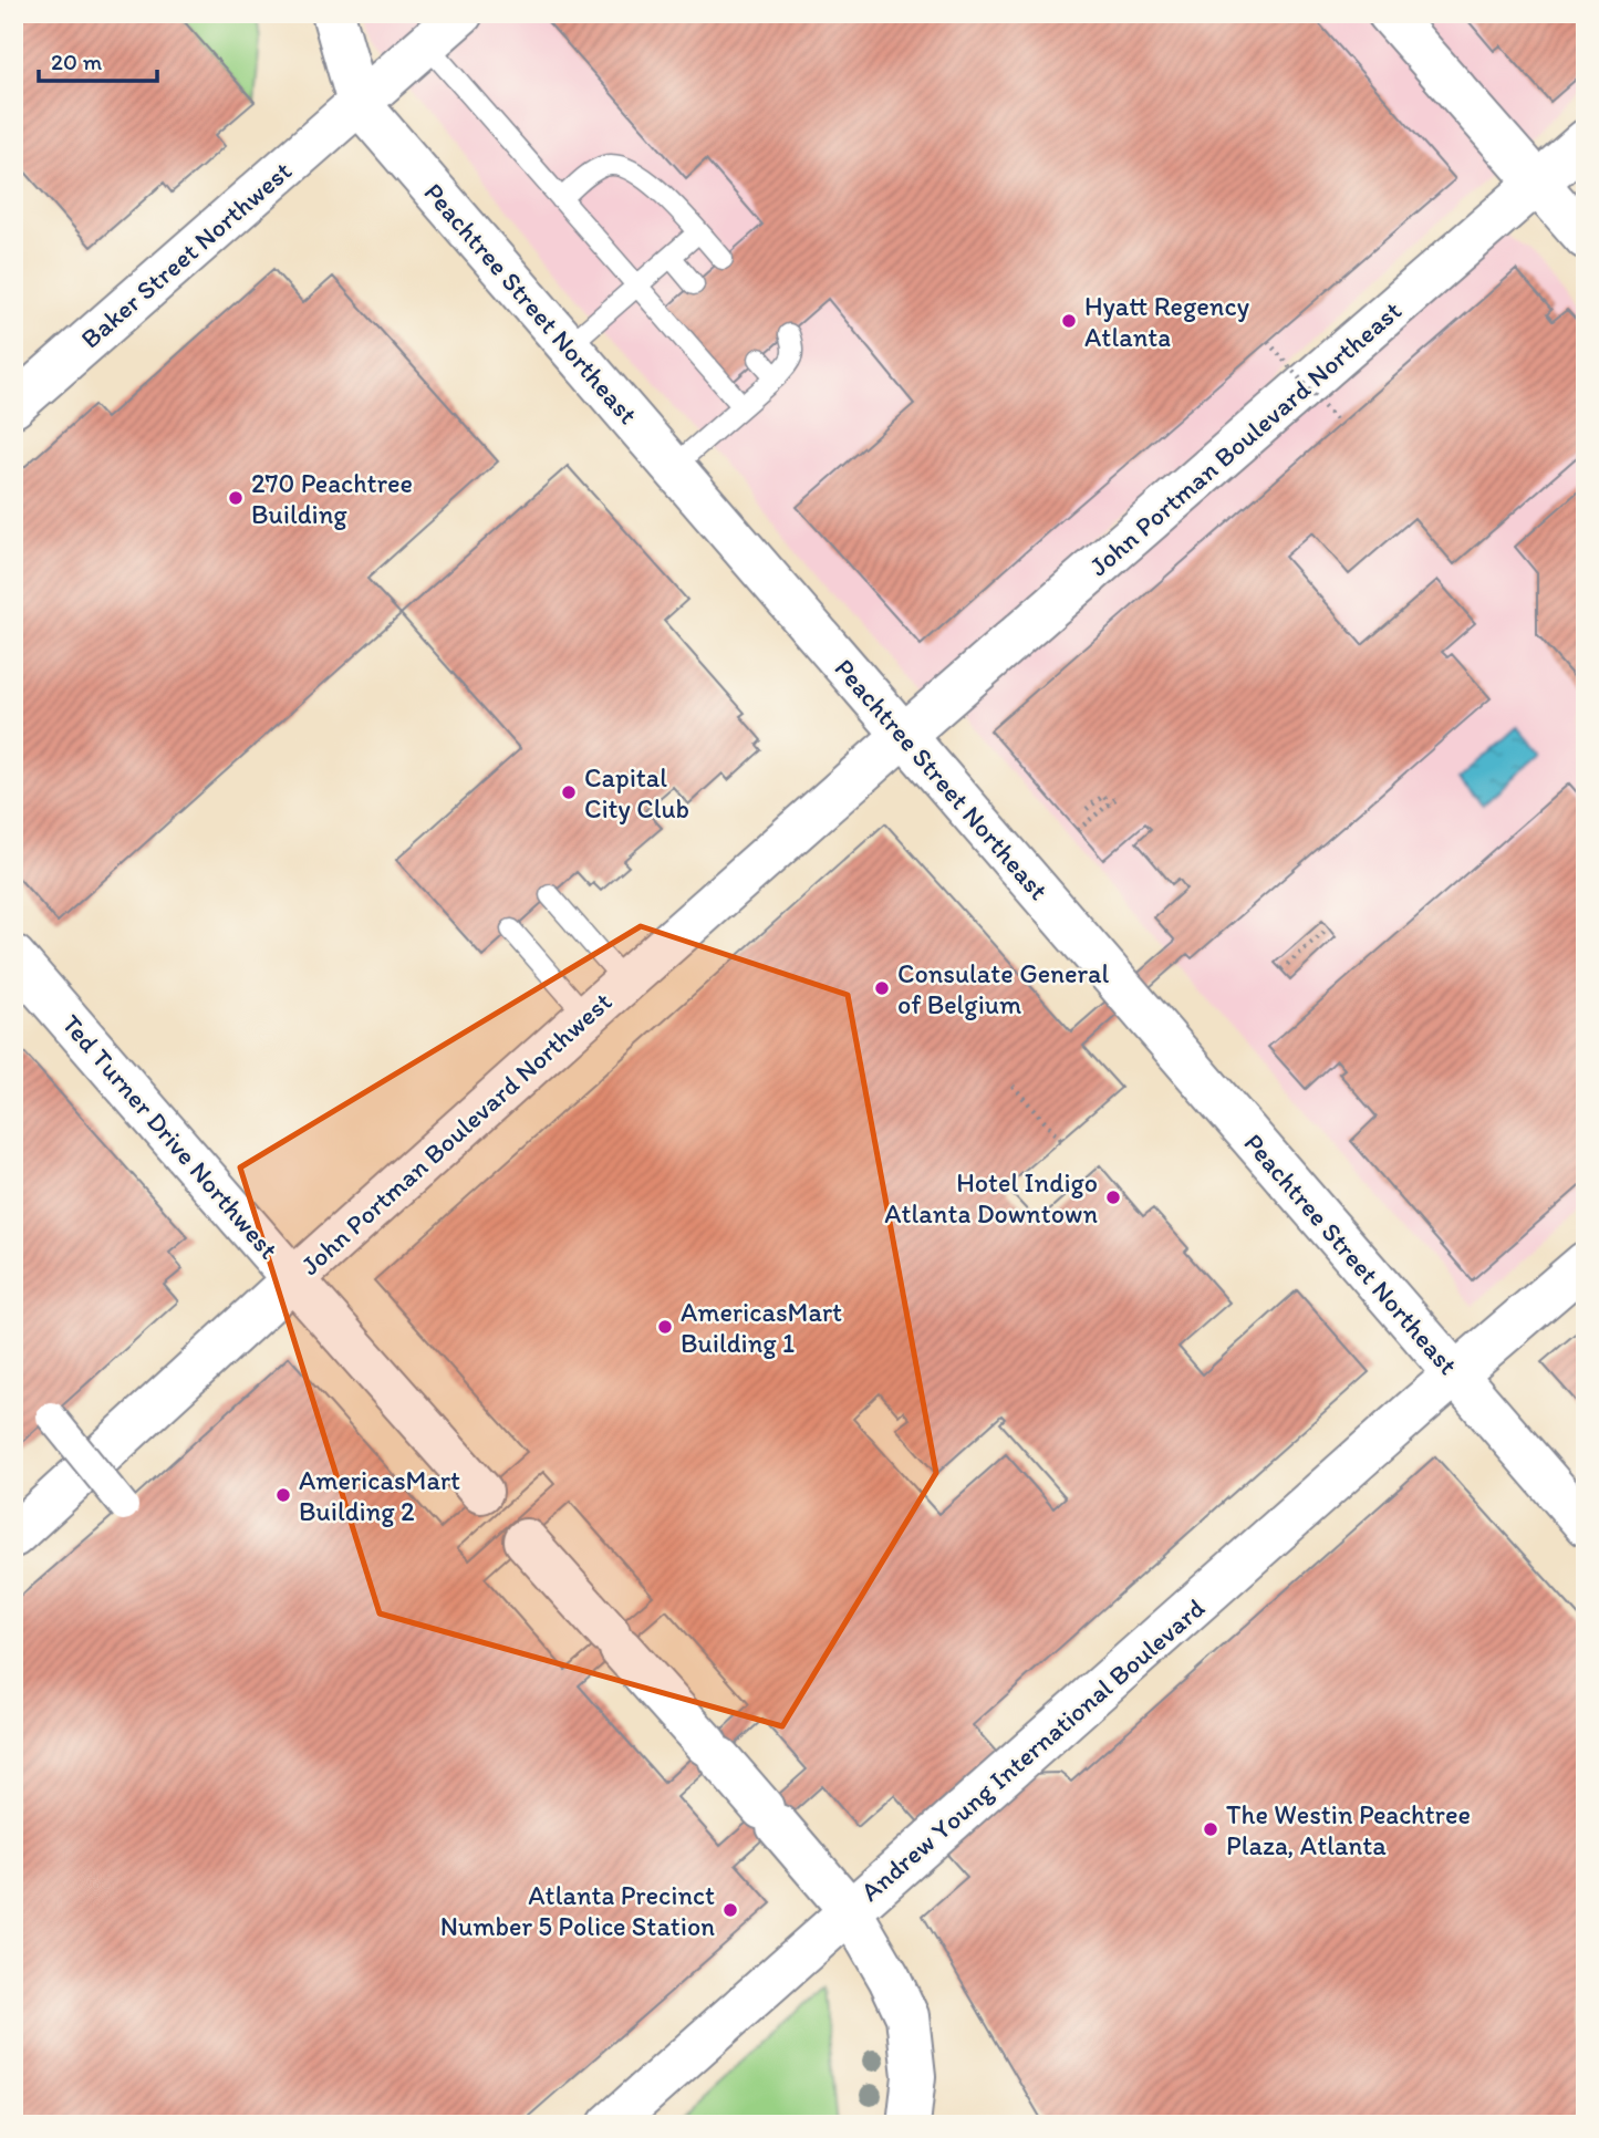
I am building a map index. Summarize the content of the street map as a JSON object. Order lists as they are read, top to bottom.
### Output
{
  "streets": {
    "street": [
      "Baker Street Northwest",
      "Peachtree Street Northeast",
      "John Portman Boulevard Northeast",
      "John Portman Boulevard Northwest",
      "Ted Turner Drive Northwest",
      "Andrew Young International Boulevard"
    ]
  },
  "crossings": [
    ["Baker Street Northwest", "Peachtree Street Northeast"],
    ["Peachtree Street Northeast", "John Portman Boulevard Northeast"],
    ["Peachtree Street Northeast", "John Portman Boulevard Northwest"],
    ["Peachtree Street Northeast", "Andrew Young International Boulevard"],
    ["John Portman Boulevard Northeast", "John Portman Boulevard Northwest"],
    ["John Portman Boulevard Northwest", "Ted Turner Drive Northwest"],
    ["Ted Turner Drive Northwest", "Andrew Young International Boulevard"]
  ],
  "places": [
    "Hyatt Regency Atlanta",
    "270 Peachtree Building",
    "Capital City Club",
    "Consulate General of Belgium",
    "Hotel Indigo Atlanta Downtown",
    "AmericasMart Building 1",
    "AmericasMart Building 2",
    "The Westin Peachtree Plaza, Atlanta",
    "Atlanta Precinct Number 5 Police Station"
  ],
  "scale_bar": "20 m"
}
